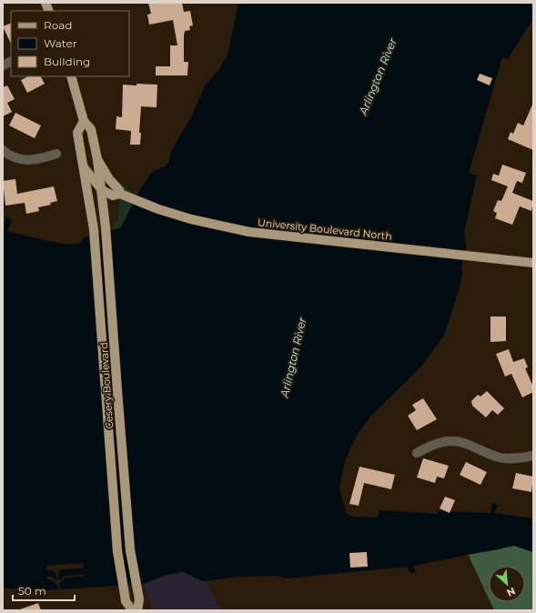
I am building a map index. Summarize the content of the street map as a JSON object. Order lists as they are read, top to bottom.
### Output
{
  "streets": {
    "main road": ["University Boulevard North", "Cesery Boulevard"]
  },
  "crossings": [
    ["University Boulevard North", "Cesery Boulevard"]
  ],
  "water": ["Arlington River"],
  "legend": ["Road", "Water", "Building"],
  "scale_bar": "50 m",
  "north": "bottom right"
}
